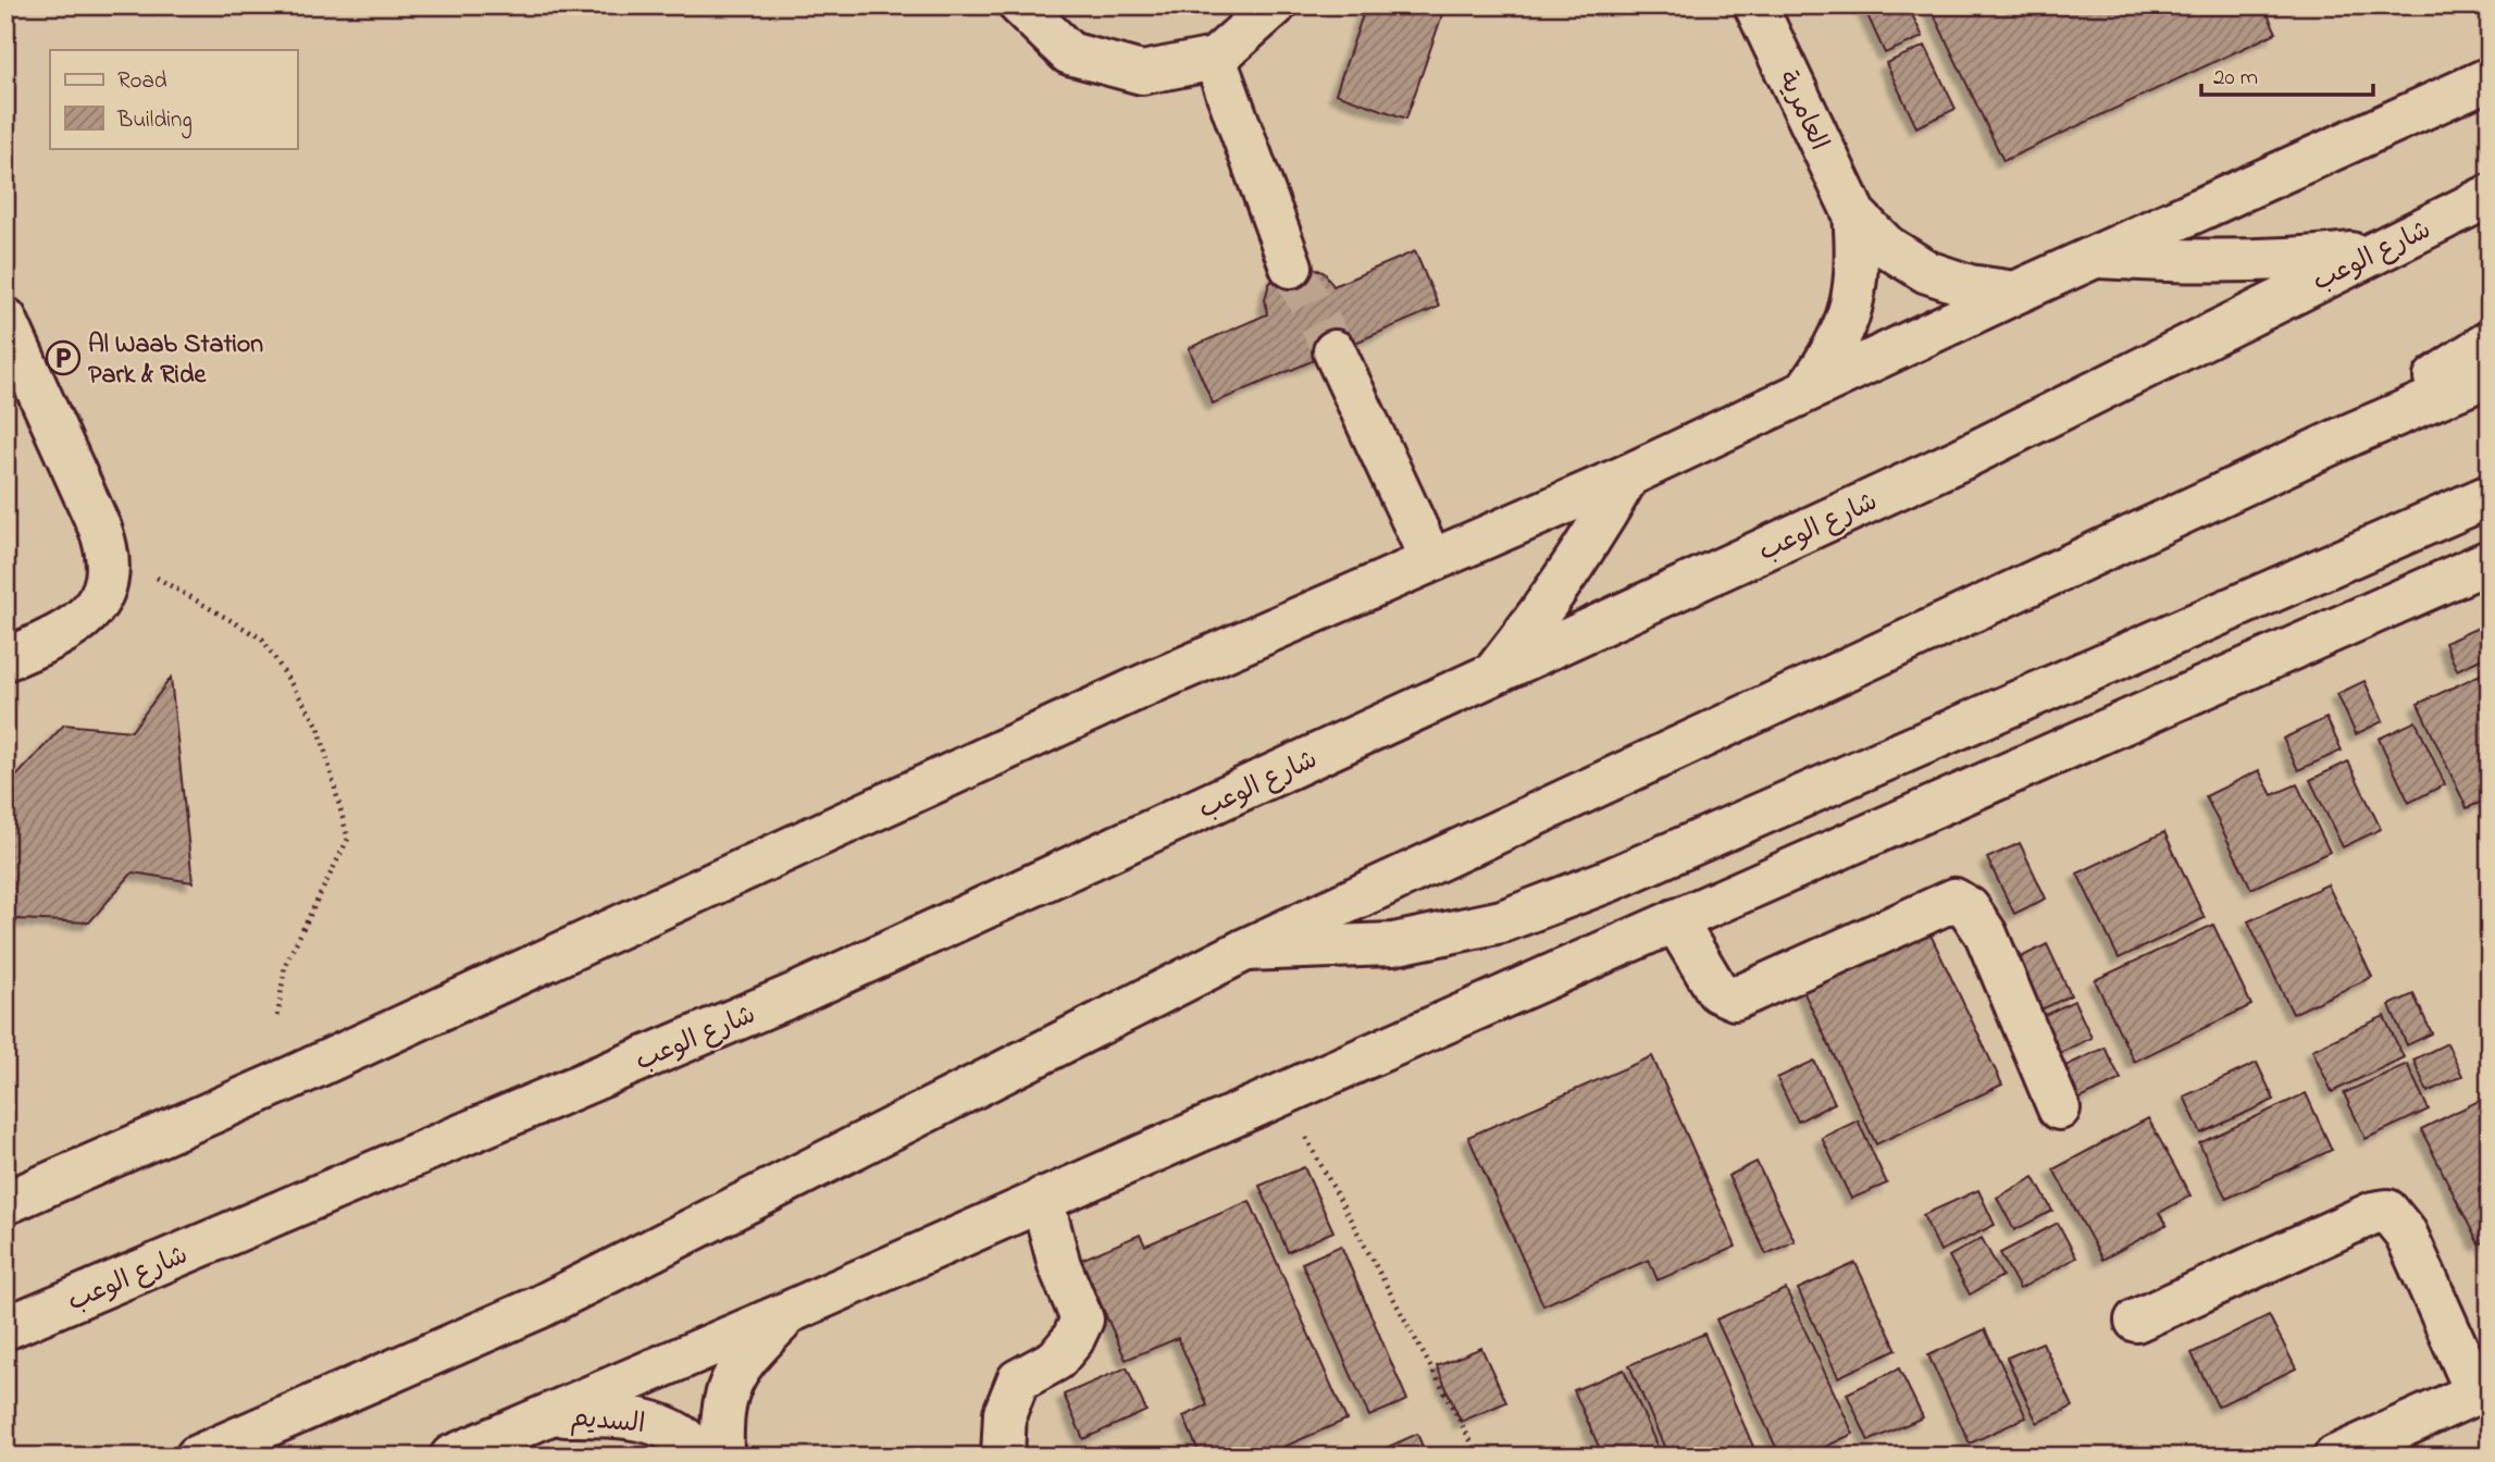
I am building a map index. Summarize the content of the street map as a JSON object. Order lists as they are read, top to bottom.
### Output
{
  "streets": {
    "main road": ["العامرية", "شارع الوعب", "السديم"]
  },
  "places": {
    "parking": ["Al Waab Station Park & Ride"]
  },
  "legend": ["Road", "Building"],
  "scale_bar": "20 m"
}
